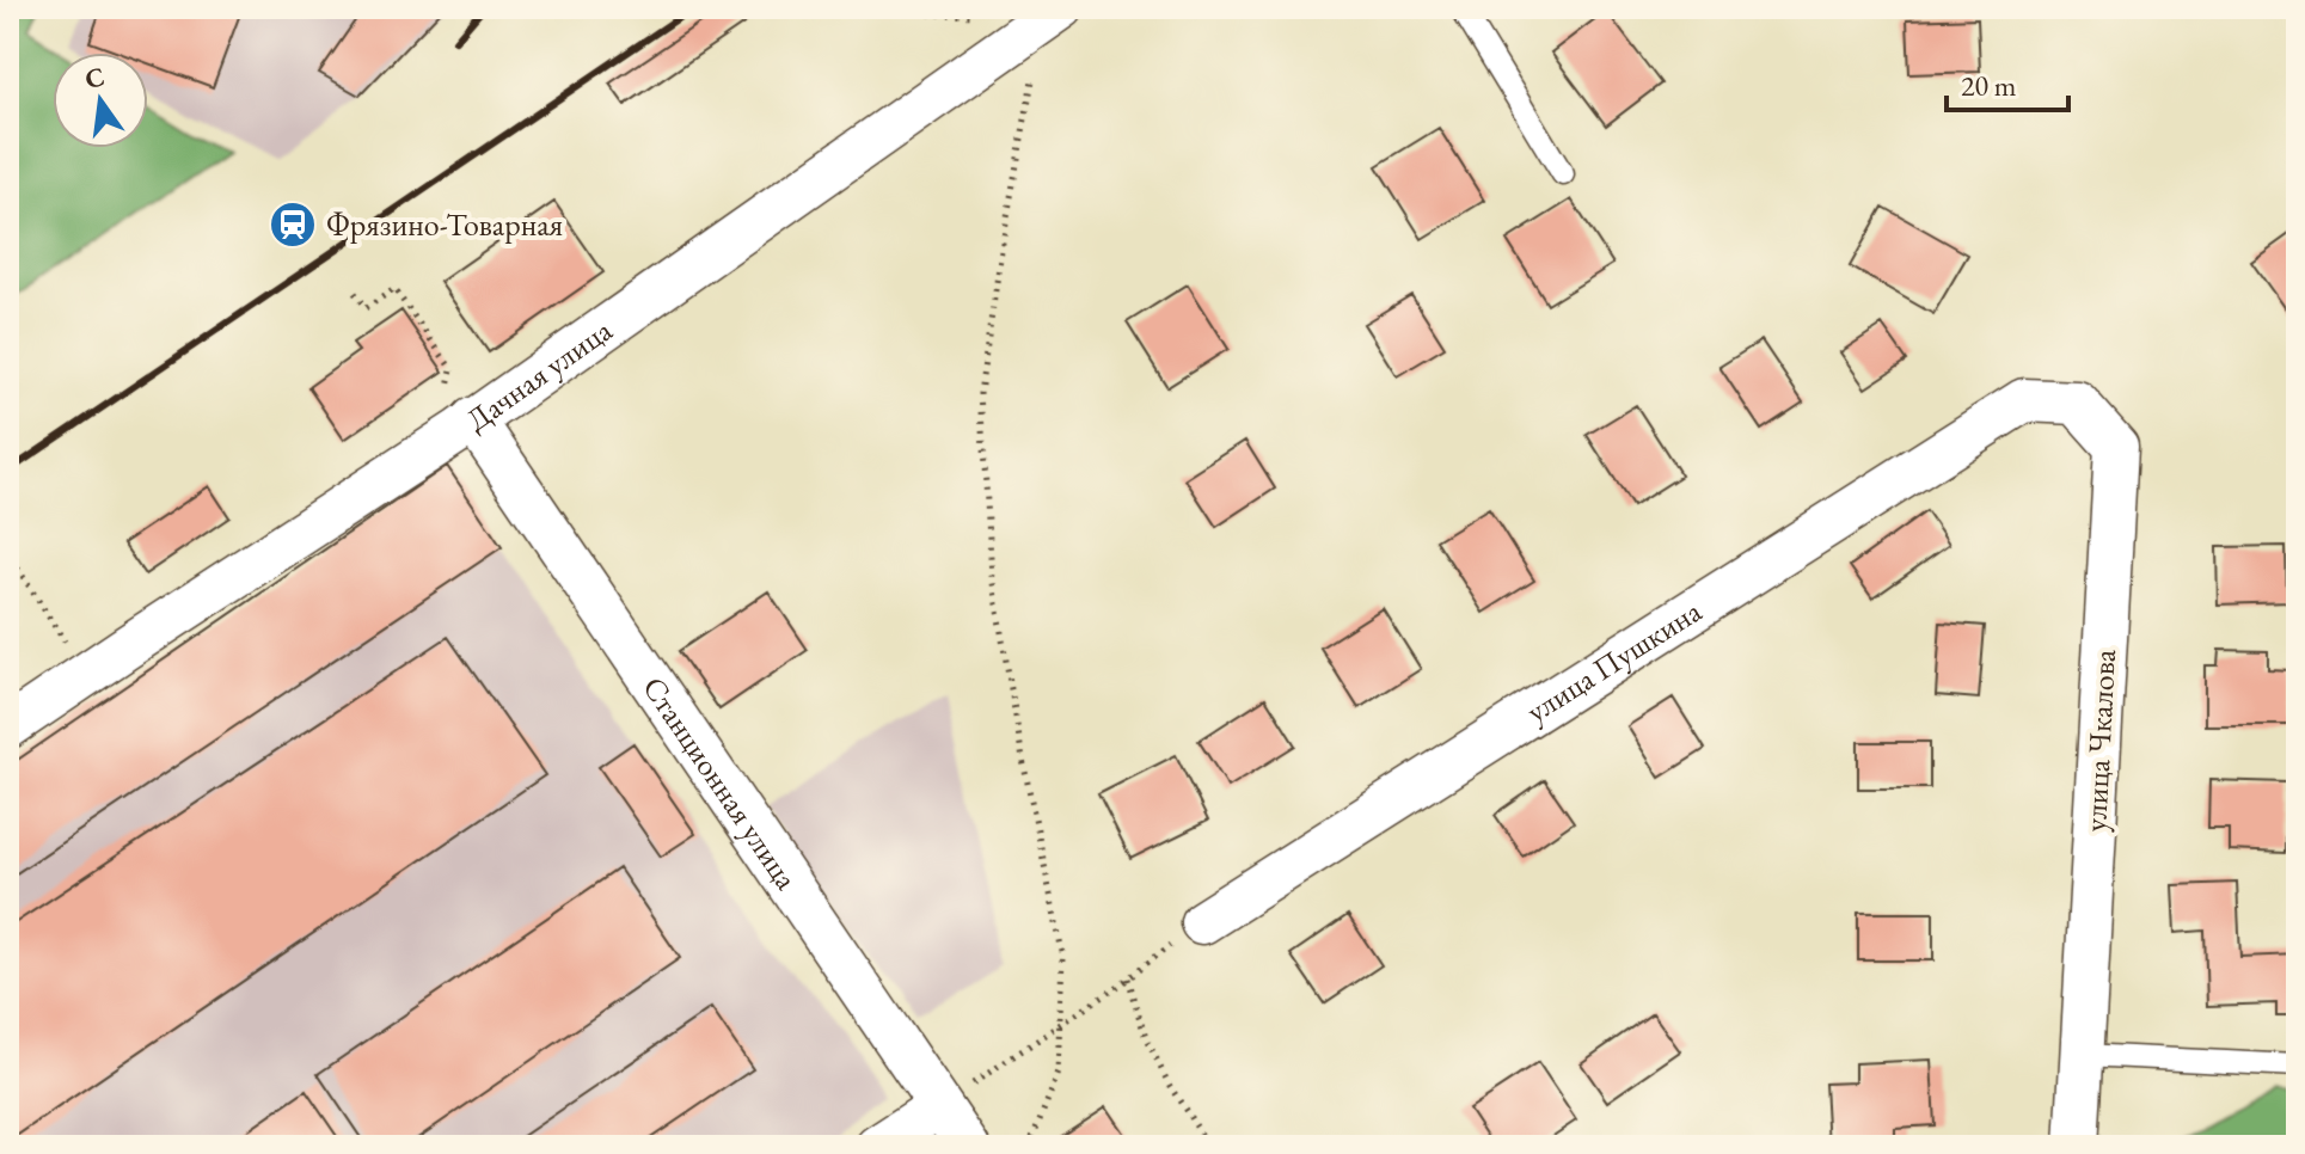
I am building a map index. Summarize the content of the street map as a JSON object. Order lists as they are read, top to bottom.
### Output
{
  "streets": {
    "street": [
      "Дачная улица",
      "улица Пушкина",
      "улица Чкалова",
      "Станционная улица"
    ]
  },
  "crossings": [
    ["Дачная улица", "Станционная улица"],
    ["улица Пушкина", "улица Чкалова"]
  ],
  "places": {
    "station": ["Фрязино-Товарная"]
  },
  "scale_bar": "20 m",
  "north": "top"
}
